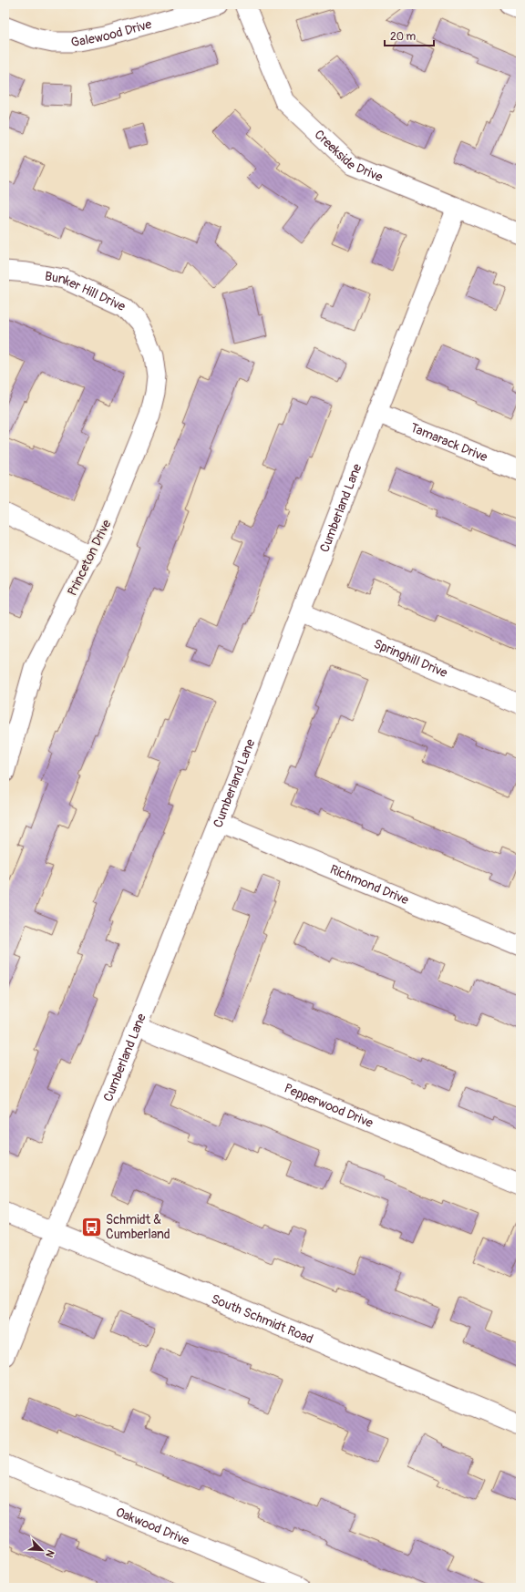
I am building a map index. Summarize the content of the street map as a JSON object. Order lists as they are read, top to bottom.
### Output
{
  "streets": {
    "street": [
      "Galewood Drive",
      "Creekside Drive",
      "Bunker Hill Drive",
      "Tamarack Drive",
      "Cumberland Lane",
      "Princeton Drive",
      "Springhill Drive",
      "Richmond Drive",
      "Pepperwood Drive",
      "South Schmidt Road",
      "Oakwood Drive"
    ]
  },
  "crossings": [
    ["Creekside Drive", "Cumberland Lane"],
    ["Bunker Hill Drive", "Princeton Drive"],
    ["Tamarack Drive", "Cumberland Lane"],
    ["Cumberland Lane", "Springhill Drive"],
    ["Cumberland Lane", "Richmond Drive"],
    ["Cumberland Lane", "Pepperwood Drive"],
    ["Cumberland Lane", "South Schmidt Road"]
  ],
  "places": {
    "bus stop": ["Schmidt & Cumberland"]
  },
  "scale_bar": "20 m",
  "north": "bottom right"
}
